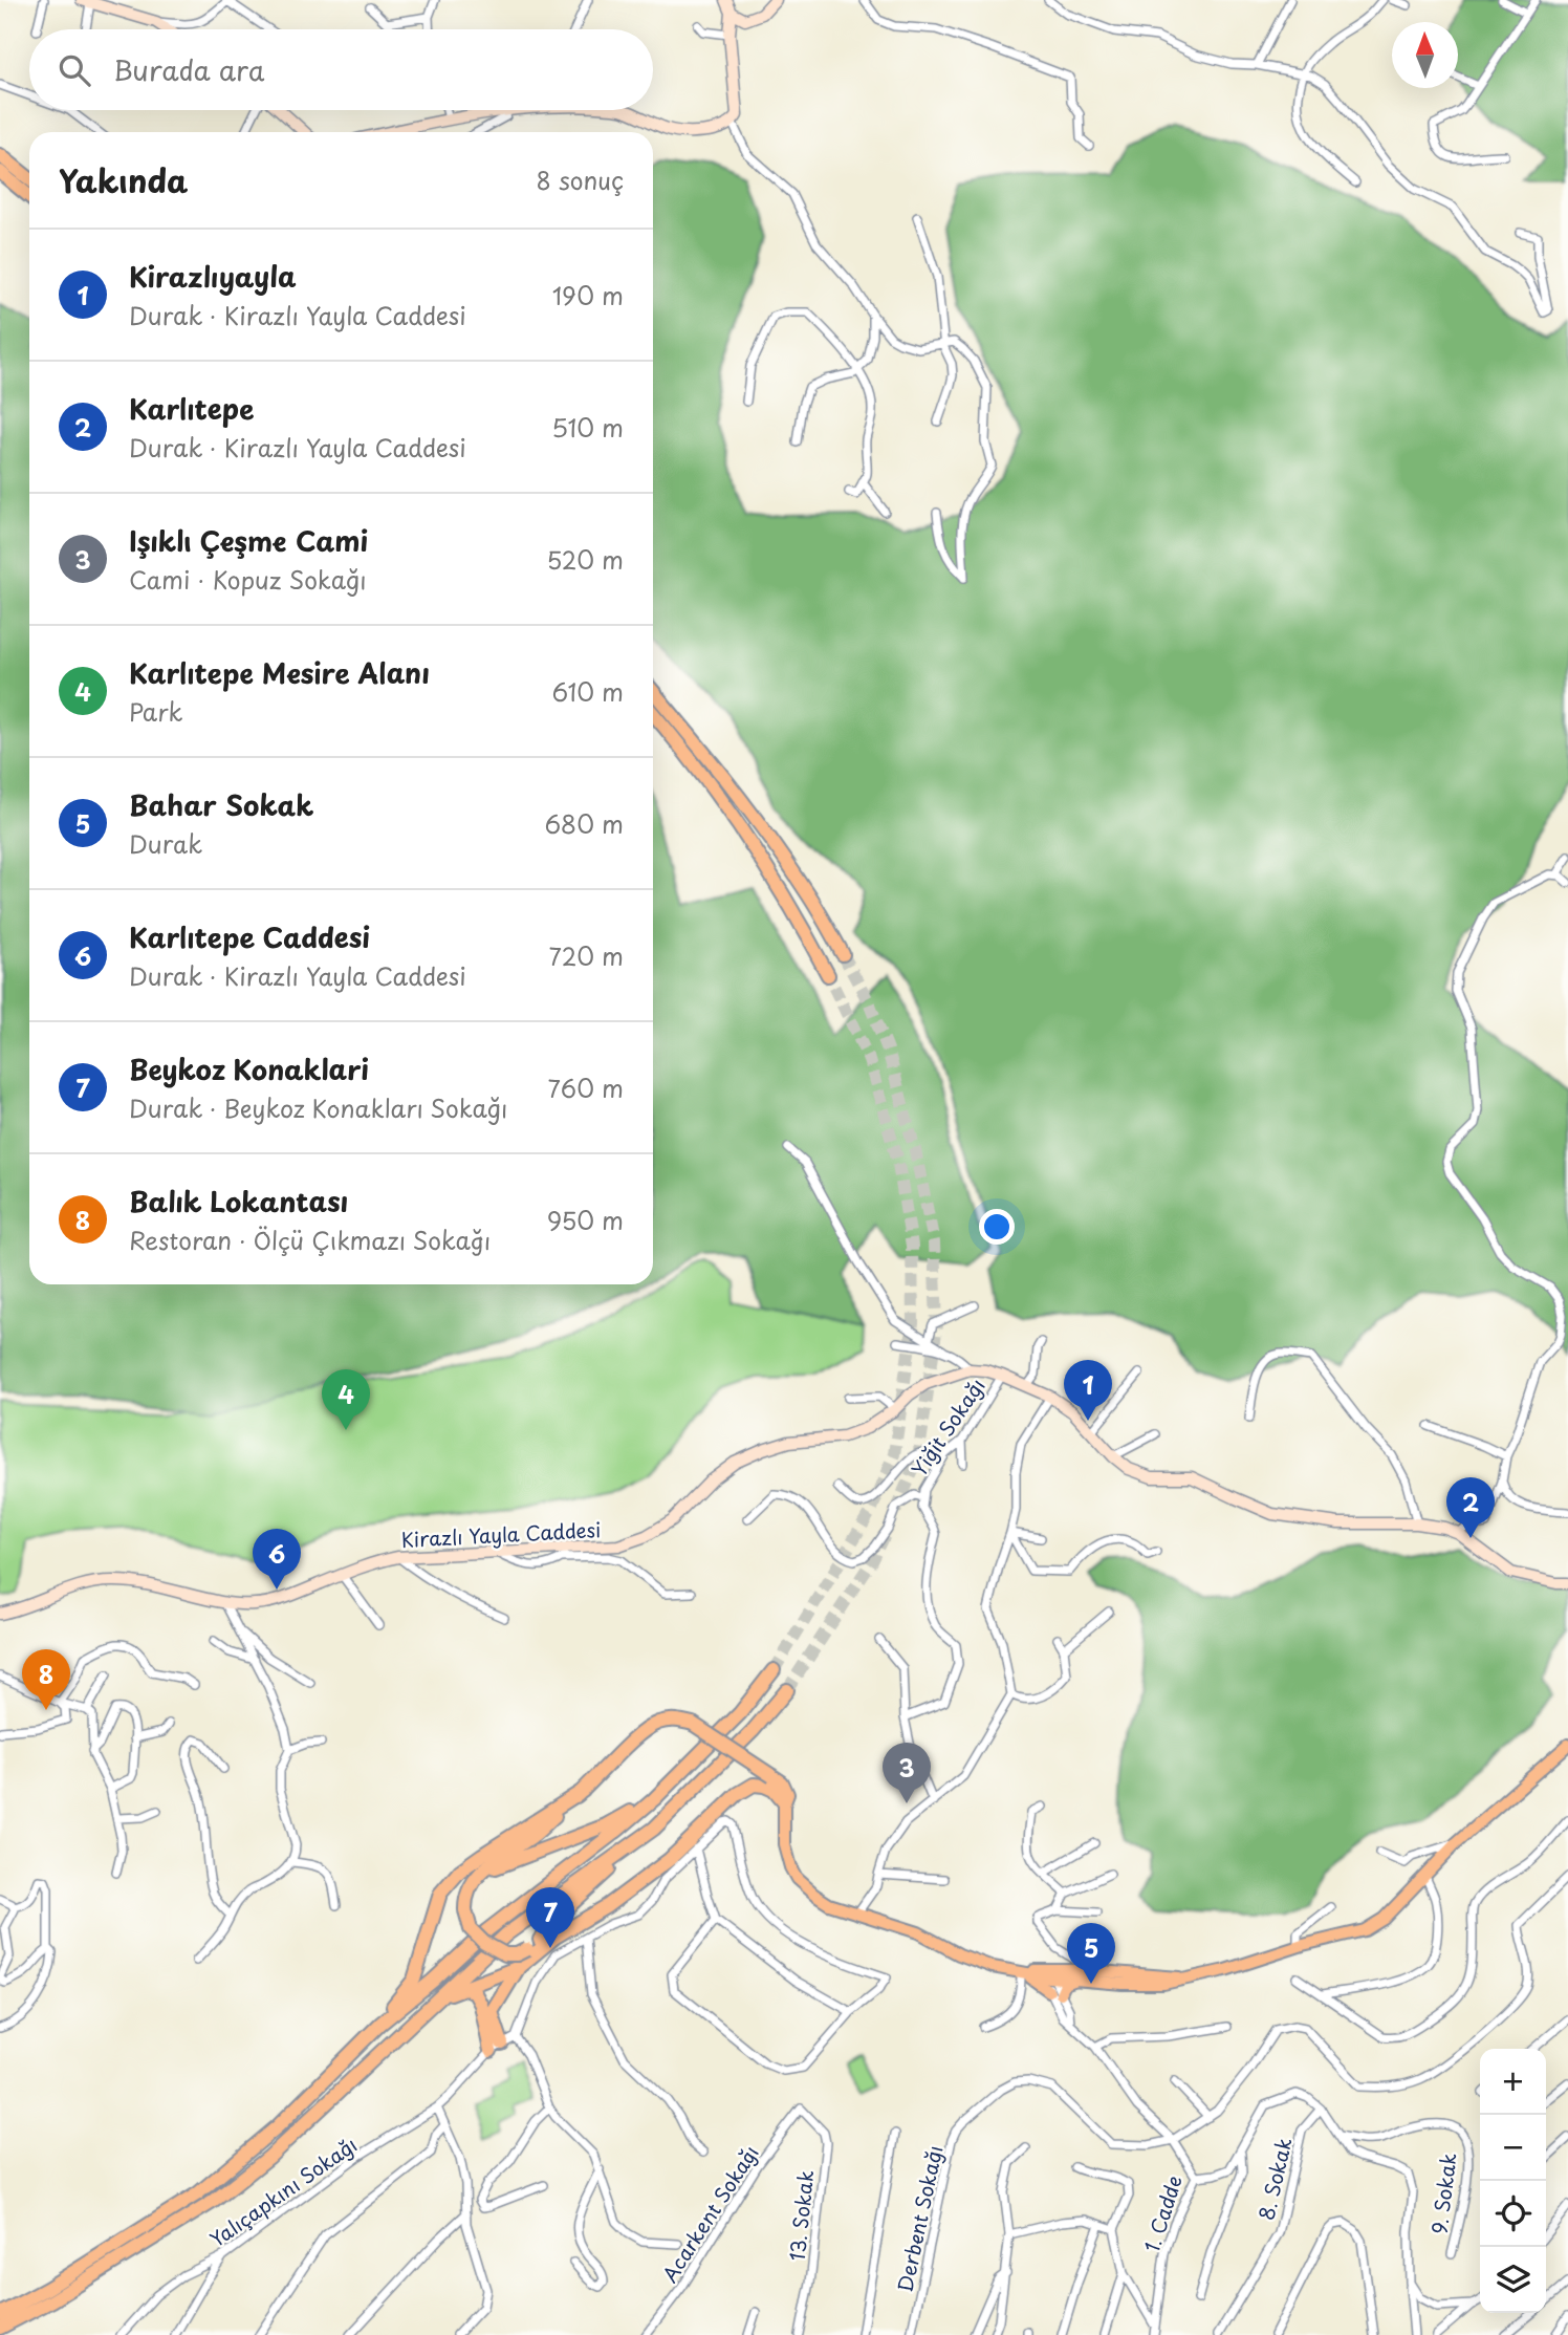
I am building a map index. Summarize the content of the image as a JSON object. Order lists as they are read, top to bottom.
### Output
{
  "streets": {
    "main road": ["Kirazlı Yayla Caddesi"],
    "street": [
      "Yiğit Sokağı",
      "8. Sokak",
      "Yalıçapkını Sokağı",
      "9. Sokak",
      "Acarkent Sokağı",
      "1. Cadde",
      "13. Sokak",
      "Derbent Sokağı"
    ]
  },
  "crossings": [
    ["Yiğit Sokağı", "Kirazlı Yayla Caddesi"],
    ["Acarkent Sokağı", "13. Sokak"],
    ["1. Cadde", "Derbent Sokağı"]
  ],
  "north": "top",
  "page": {
    "search": "Burada ara",
    "heading": ["Yakında", "8 sonuç"],
    "list": [
      {
        "mark": "1",
        "name": "Kirazlıyayla",
        "note": "Durak · Kirazlı Yayla Caddesi",
        "value": "190 m"
      },
      {
        "mark": "2",
        "name": "Karlıtepe",
        "note": "Durak · Kirazlı Yayla Caddesi",
        "value": "510 m"
      },
      {
        "mark": "3",
        "name": "Işıklı Çeşme Cami",
        "note": "Cami · Kopuz Sokağı",
        "value": "520 m"
      },
      {
        "mark": "4",
        "name": "Karlıtepe Mesire Alanı",
        "note": "Park",
        "value": "610 m"
      },
      {
        "mark": "5",
        "name": "Bahar Sokak",
        "note": "Durak",
        "value": "680 m"
      },
      {
        "mark": "6",
        "name": "Karlıtepe Caddesi",
        "note": "Durak · Kirazlı Yayla Caddesi",
        "value": "720 m"
      },
      {
        "mark": "7",
        "name": "Beykoz Konaklari",
        "note": "Durak · Beykoz Konakları Sokağı",
        "value": "760 m"
      },
      {
        "mark": "8",
        "name": "Balık Lokantası",
        "note": "Restoran · Ölçü Çıkmazı Sokağı",
        "value": "950 m"
      }
    ],
    "pins": [
      "1",
      "4",
      "2",
      "6",
      "8",
      "3",
      "7",
      "5"
    ],
    "map_buttons": ["+", "−"]
  }
}
